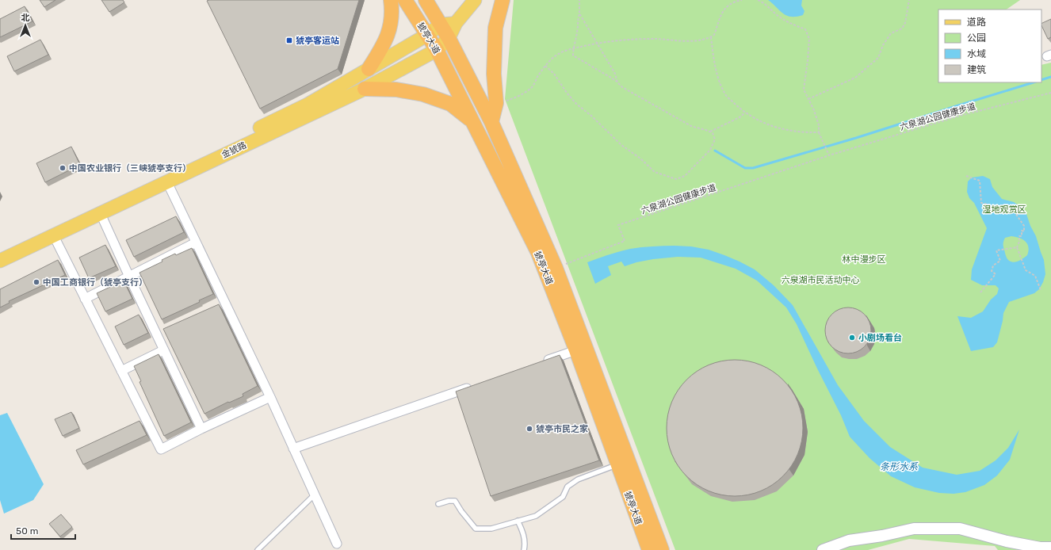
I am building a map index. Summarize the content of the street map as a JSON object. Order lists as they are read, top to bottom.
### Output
{
  "streets": {
    "highway": ["猇亭大道"],
    "main road": ["金猇路"],
    "path": ["六泉湖公园健康步道"]
  },
  "crossings": [
    ["猇亭大道", "六泉湖公园健康步道"],
    ["猇亭大道", "金猇路"]
  ],
  "water": ["条形水系"],
  "parks": ["湿地观赏区", "林中漫步区", "六泉湖市民活动中心"],
  "places": {
    "transit": ["猇亭客运站"],
    "other": [
      "中国农业银行（三峡猇亭支行）",
      "中国工商银行（猇亭支行）",
      "小剧场看台",
      "猇亭市民之家"
    ]
  },
  "legend": [
    "道路",
    "公园",
    "水域",
    "建筑"
  ],
  "scale_bar": "50 m",
  "north": "top"
}
